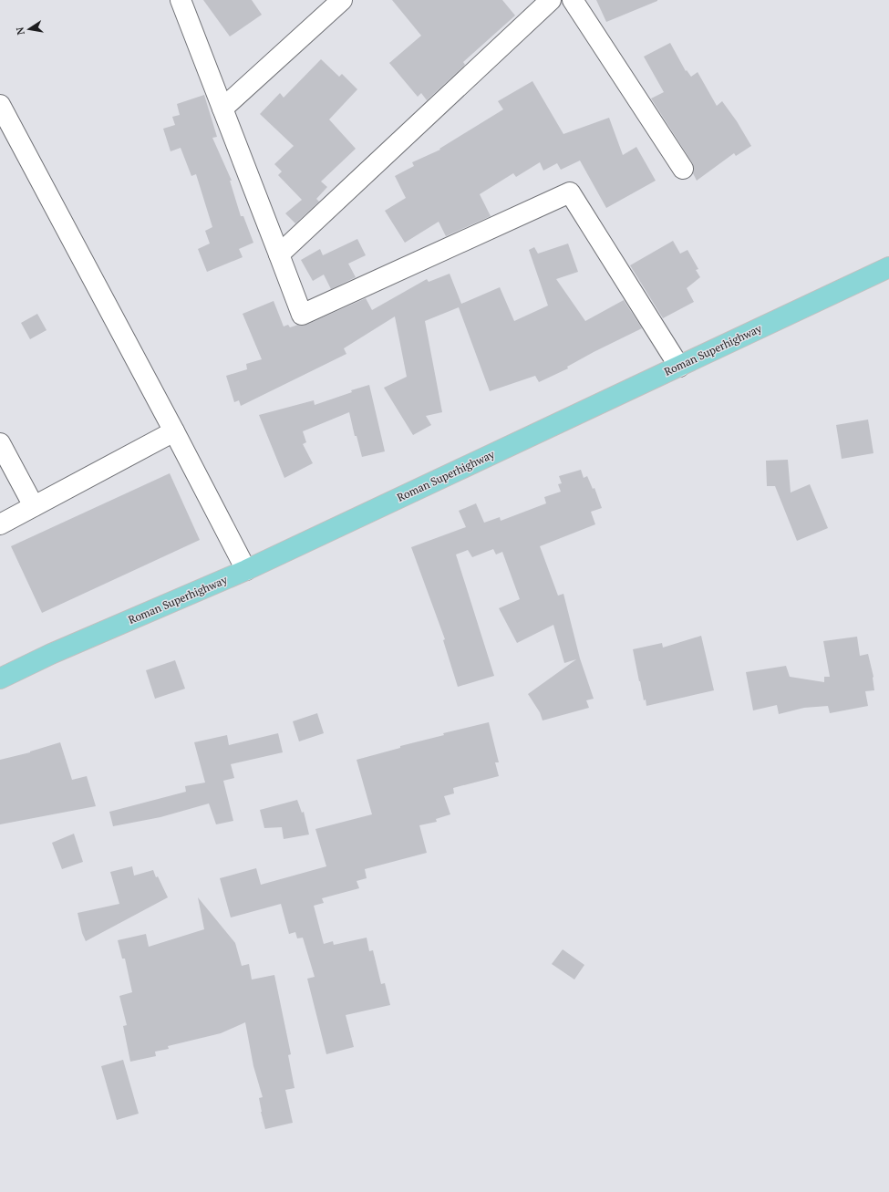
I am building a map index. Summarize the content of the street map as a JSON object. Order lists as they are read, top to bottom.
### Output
{
  "streets": {
    "main road": ["Roman Superhighway"]
  },
  "north": "left"
}
